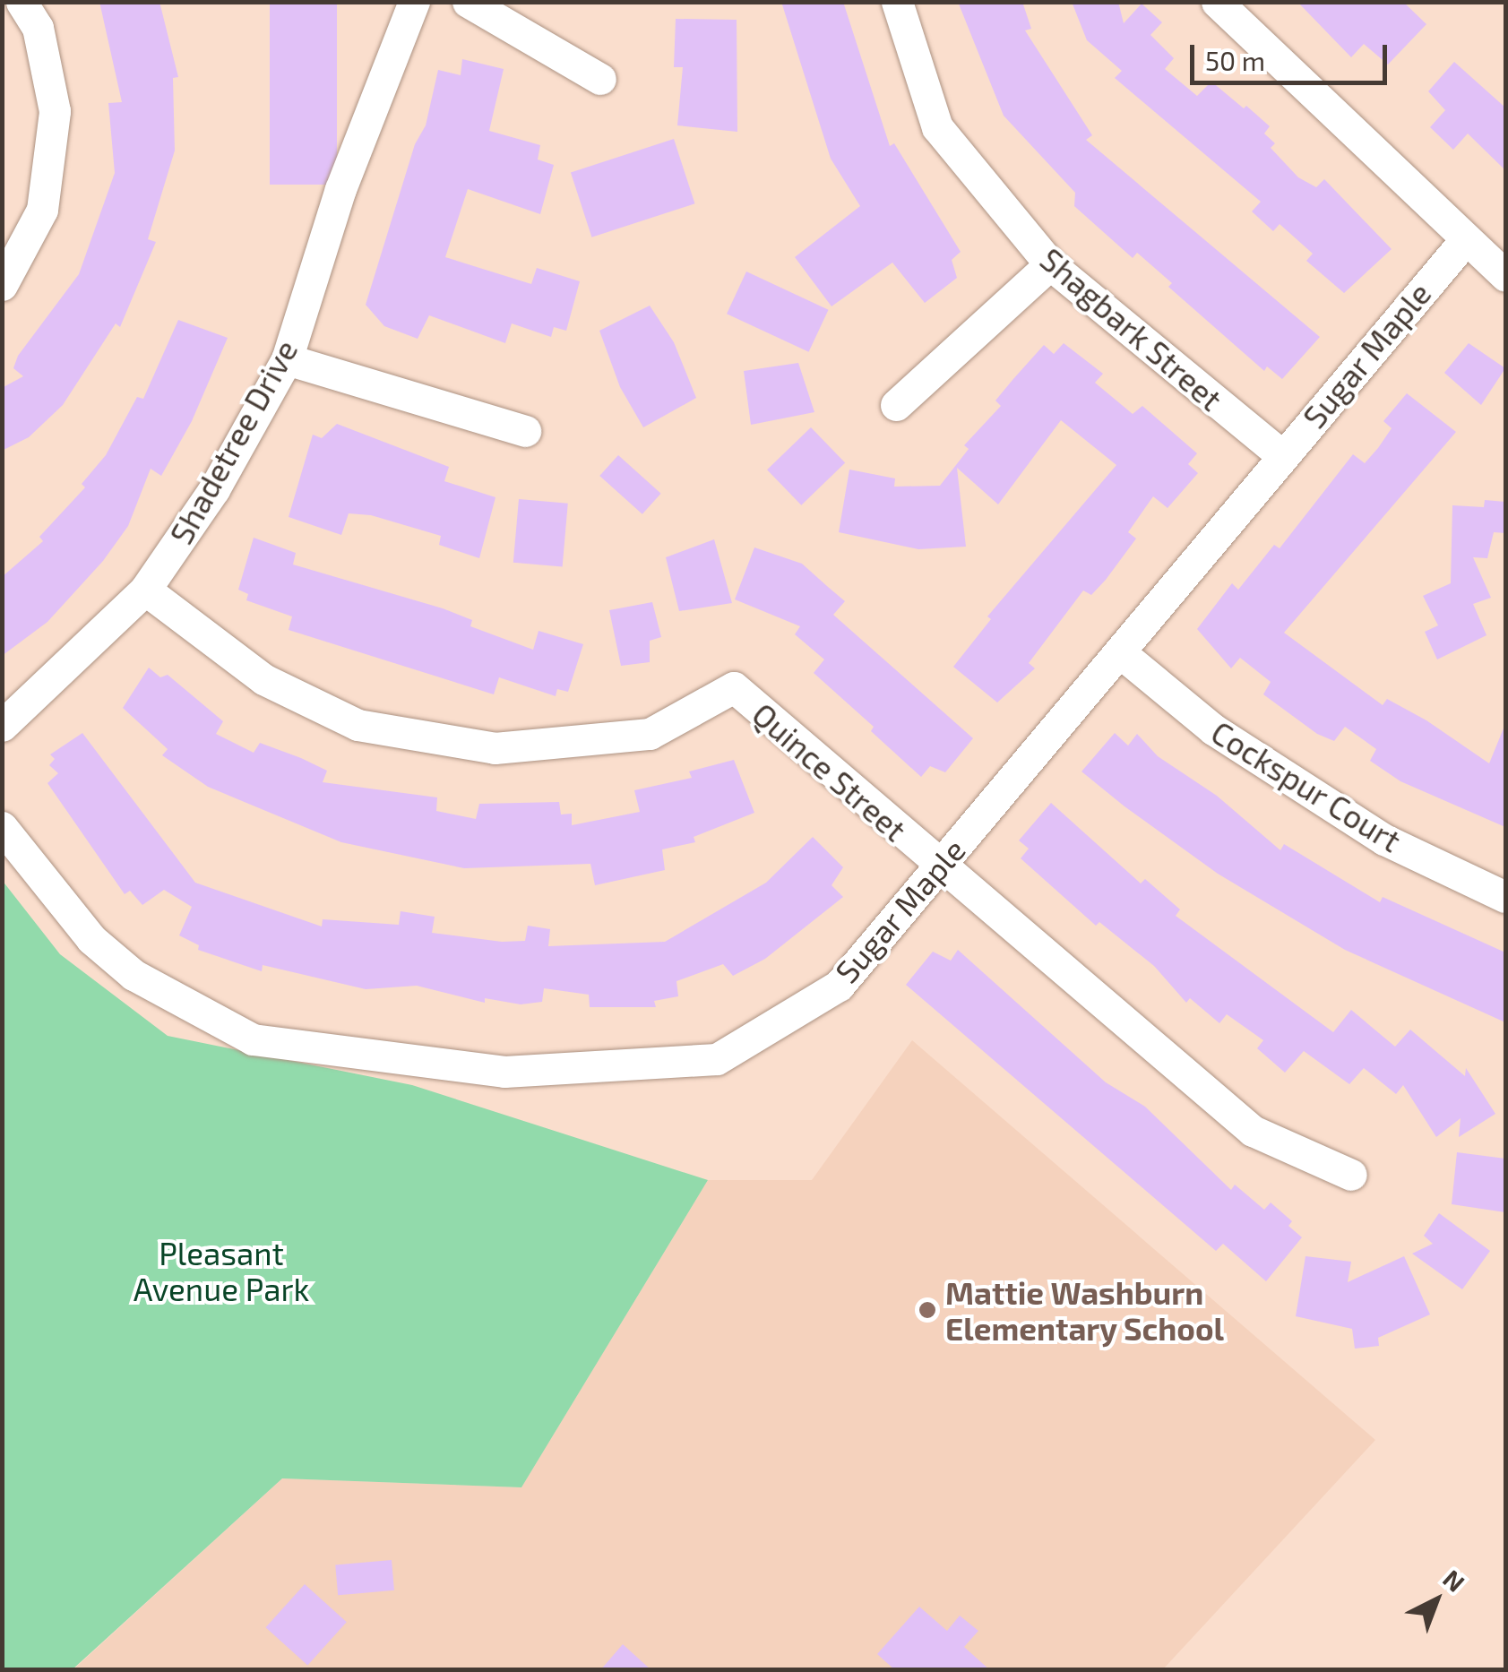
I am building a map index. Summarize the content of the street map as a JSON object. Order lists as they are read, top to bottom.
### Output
{
  "streets": {
    "street": [
      "Shagbark Street",
      "Sugar Maple",
      "Shadetree Drive",
      "Quince Street",
      "Cockspur Court"
    ]
  },
  "crossings": [
    ["Shagbark Street", "Sugar Maple"],
    ["Sugar Maple", "Quince Street"],
    ["Sugar Maple", "Cockspur Court"],
    ["Shadetree Drive", "Quince Street"]
  ],
  "parks": ["Pleasant Avenue Park"],
  "places": ["Mattie Washburn Elementary School"],
  "scale_bar": "50 m",
  "north": "top right"
}
